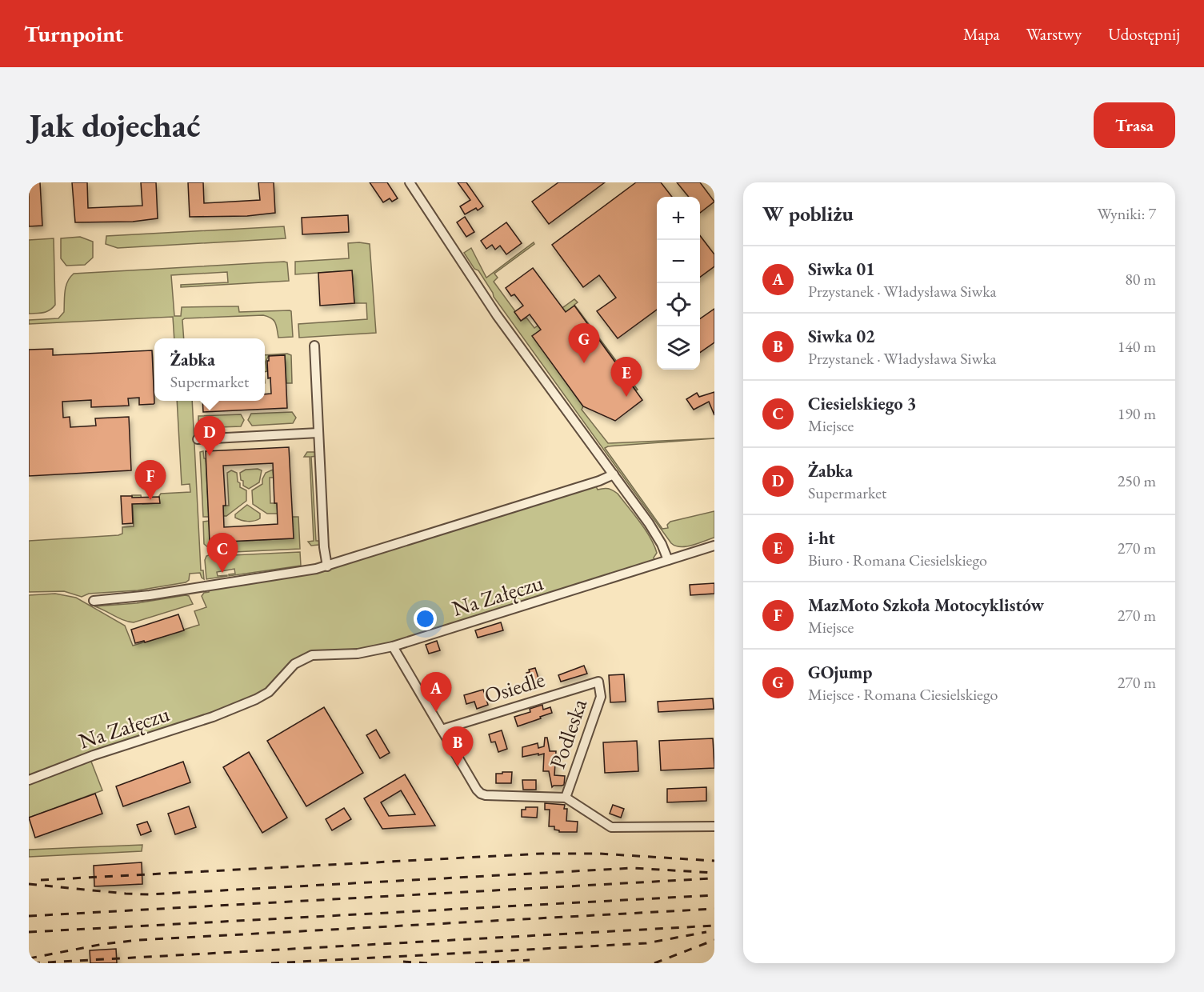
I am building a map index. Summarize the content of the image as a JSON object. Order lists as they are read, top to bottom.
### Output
{
  "streets": {
    "street": ["Na Załęczu", "Osiedle", "Podleska"]
  },
  "crossings": [
    ["Osiedle", "Podleska"]
  ],
  "page": {
    "header": "Turnpoint",
    "nav": ["Mapa", "Warstwy", "Udostępnij"],
    "buttons": "Trasa",
    "title": "Jak dojechać",
    "heading": ["W pobliżu", "Wyniki: 7"],
    "map_buttons": ["+", "−"],
    "list": [
      {
        "mark": "A",
        "name": "Siwka 01",
        "note": "Przystanek · Władysława Siwka",
        "value": "80 m"
      },
      {
        "mark": "B",
        "name": "Siwka 02",
        "note": "Przystanek · Władysława Siwka",
        "value": "140 m"
      },
      {
        "mark": "C",
        "name": "Ciesielskiego 3",
        "note": "Miejsce",
        "value": "190 m"
      },
      {
        "mark": "D",
        "name": "Żabka",
        "note": "Supermarket",
        "value": "250 m"
      },
      {
        "mark": "E",
        "name": "i-ht",
        "note": "Biuro · Romana Ciesielskiego",
        "value": "270 m"
      },
      {
        "mark": "F",
        "name": "MazMoto Szkoła Motocyklistów",
        "note": "Miejsce",
        "value": "270 m"
      },
      {
        "mark": "G",
        "name": "GOjump",
        "note": "Miejsce · Romana Ciesielskiego",
        "value": "270 m"
      }
    ],
    "pins": [
      "G",
      "E",
      "D",
      "F",
      "C",
      "A",
      "B"
    ],
    "popup": ["Żabka", "Supermarket"]
  }
}
